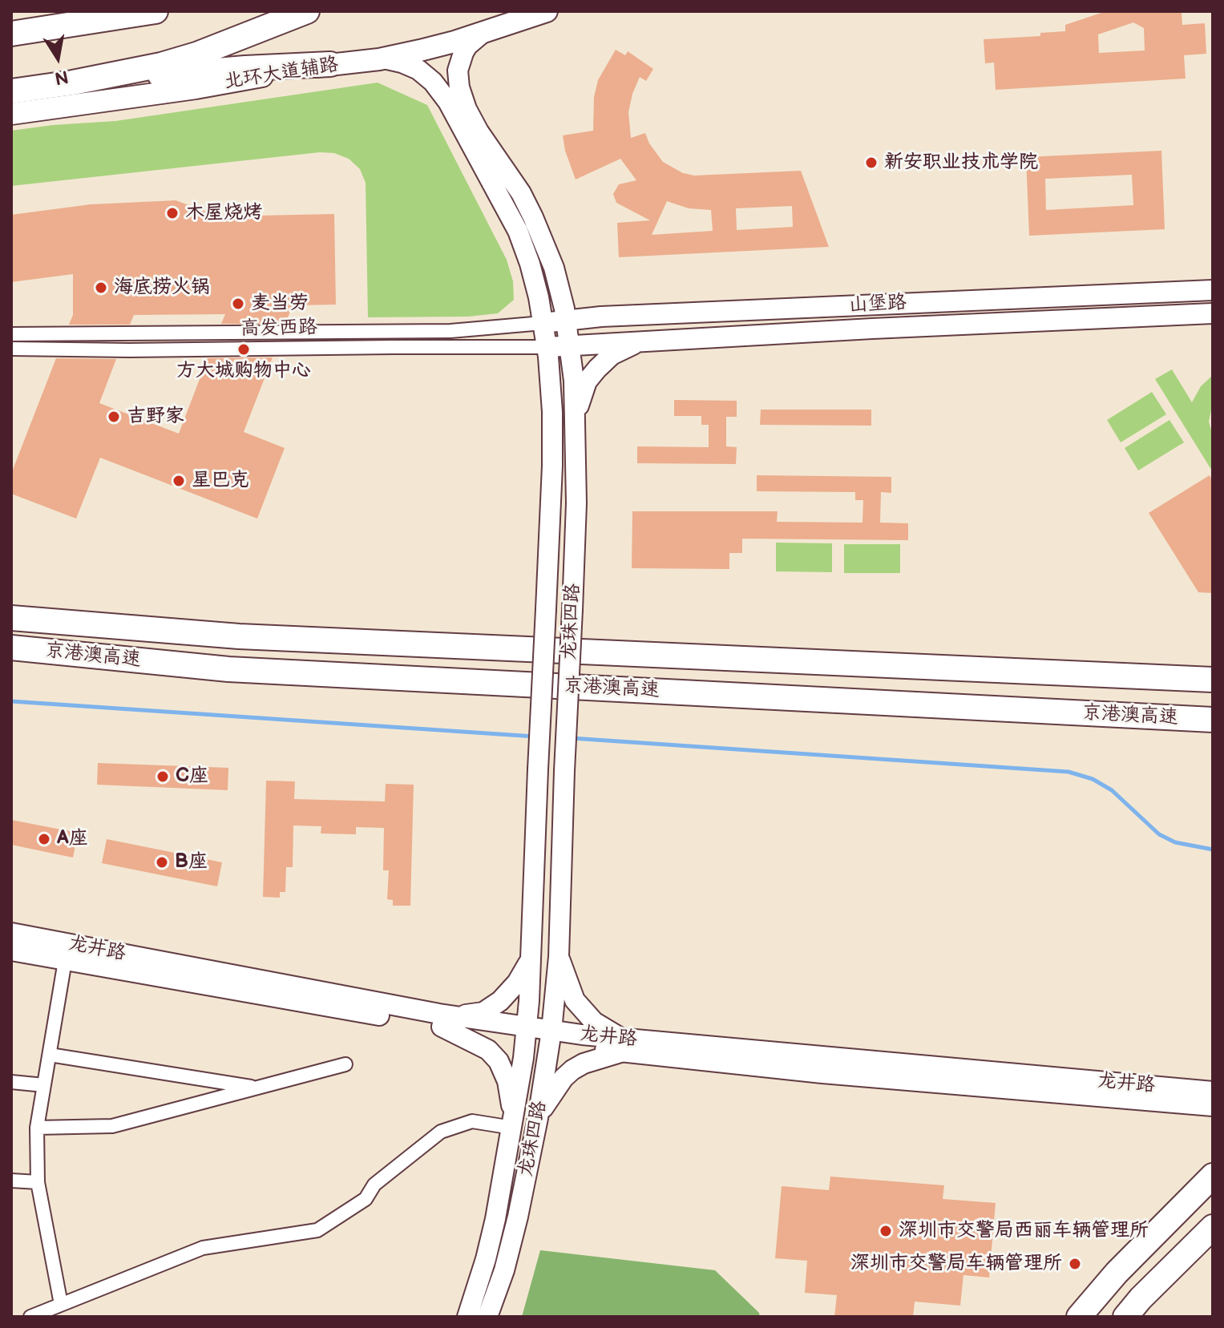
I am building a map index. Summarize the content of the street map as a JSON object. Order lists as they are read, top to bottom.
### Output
{
  "streets": {
    "highway": ["京港澳高速"],
    "main road": [
      "北环大道辅路",
      "山堡路",
      "龙珠四路",
      "龙井路"
    ],
    "street": ["高发西路"]
  },
  "crossings": [
    ["北环大道辅路", "龙珠四路"],
    ["山堡路", "高发西路"],
    ["山堡路", "龙珠四路"],
    ["高发西路", "龙珠四路"],
    ["龙珠四路", "龙井路"]
  ],
  "places": [
    "新安职业技术学院",
    "木屋烧烤",
    "海底捞火锅",
    "麦当劳",
    "方大城购物中心",
    "吉野家",
    "星巴克",
    "C座",
    "A座",
    "B座",
    "深圳市交警局西丽车辆管理所",
    "深圳市交警局车辆管理所"
  ],
  "north": "bottom"
}
